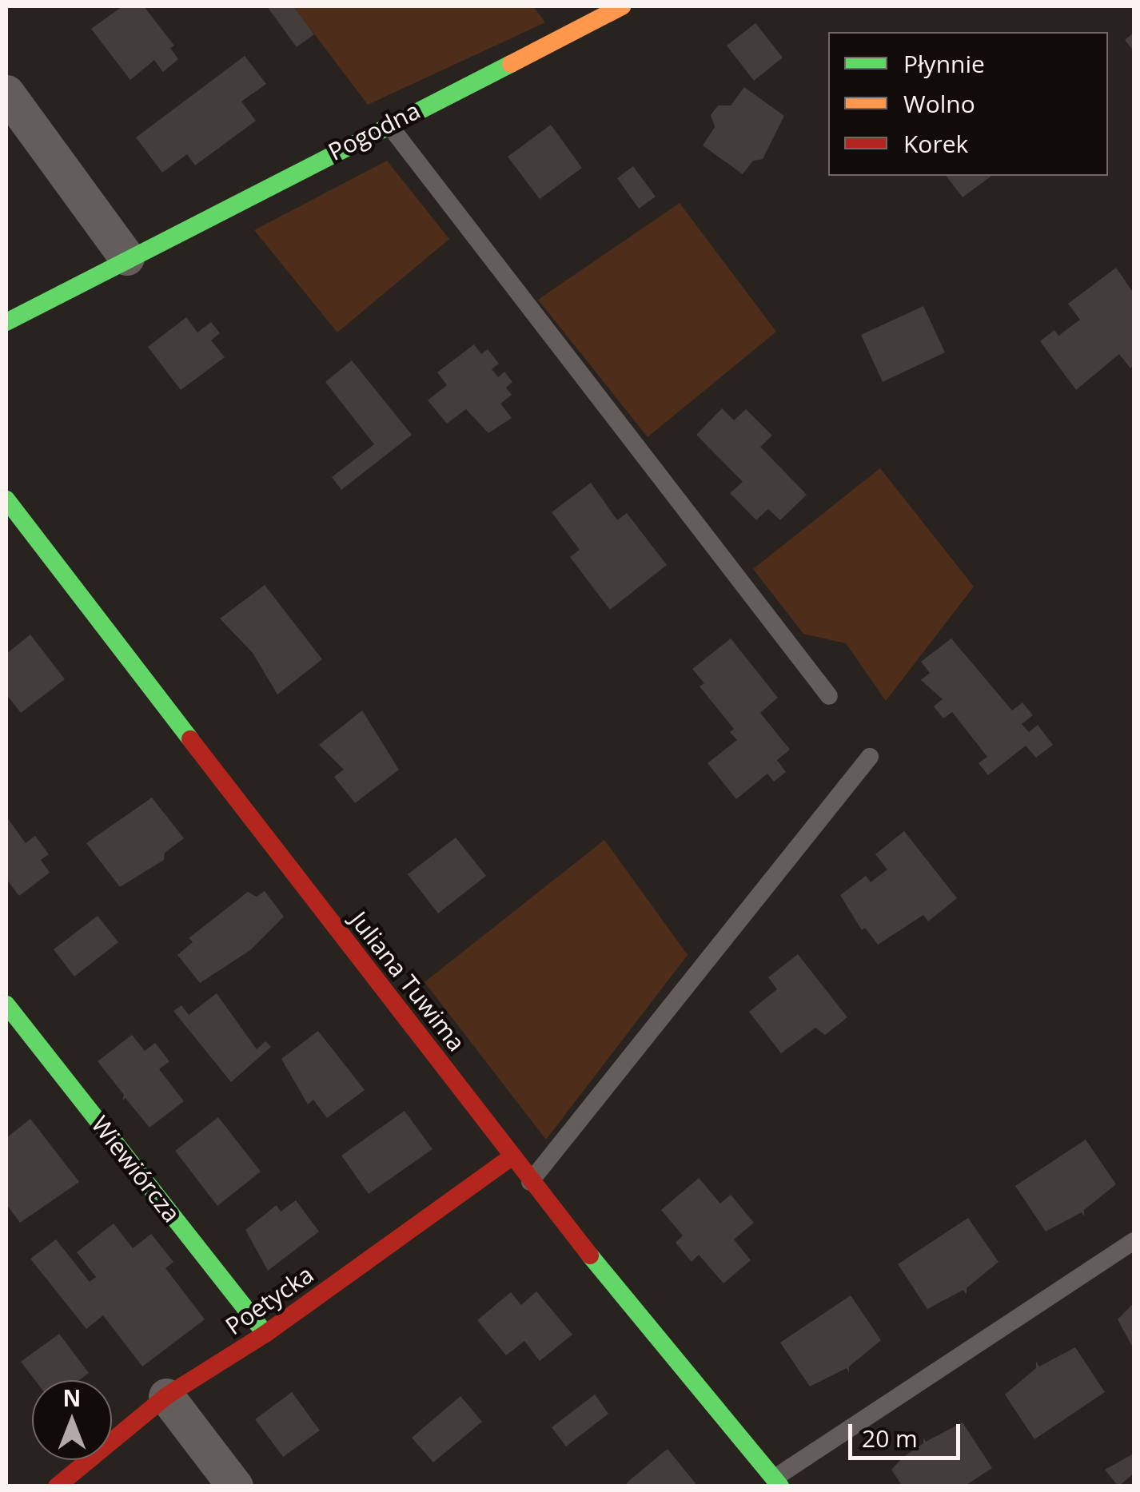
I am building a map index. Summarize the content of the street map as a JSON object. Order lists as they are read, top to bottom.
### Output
{
  "streets": {
    "street": [
      "Pogodna",
      "Juliana Tuwima",
      "Wiewiórcza",
      "Poetycka"
    ]
  },
  "crossings": [
    ["Juliana Tuwima", "Poetycka"],
    ["Wiewiórcza", "Poetycka"]
  ],
  "legend": ["Płynnie", "Wolno", "Korek"],
  "scale_bar": "20 m",
  "north": "top"
}
